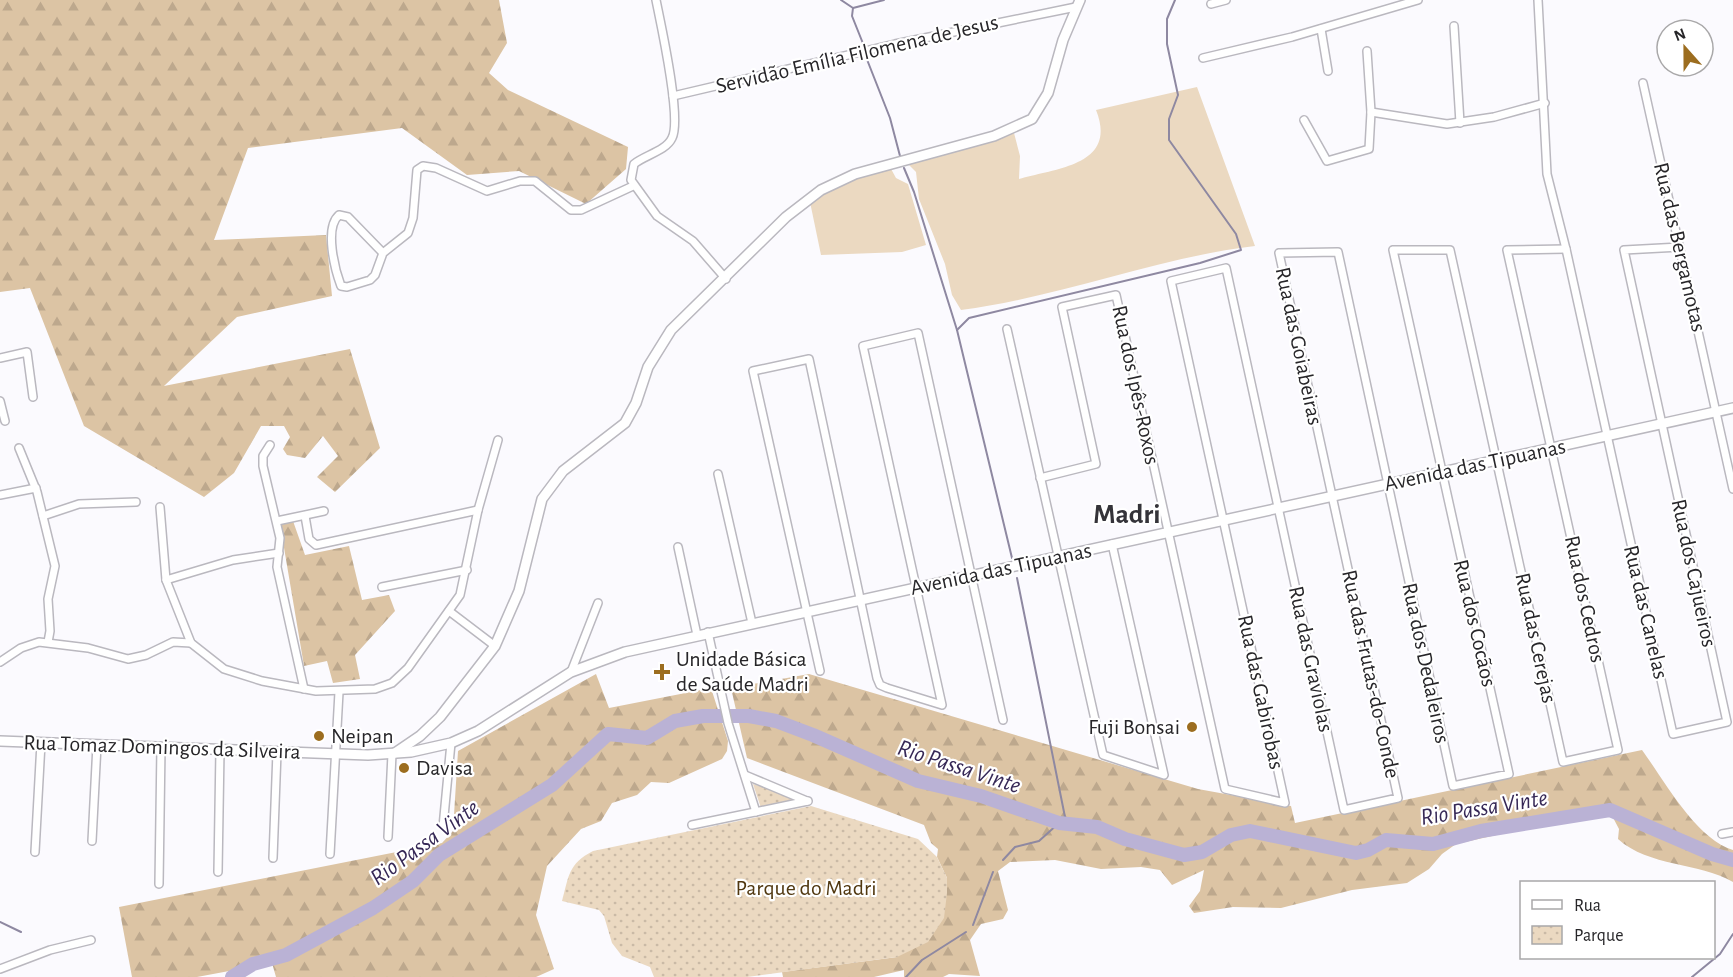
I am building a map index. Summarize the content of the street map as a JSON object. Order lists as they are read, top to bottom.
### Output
{
  "streets": {
    "main road": ["Avenida das Tipuanas", "Rua Tomaz Domingos da Silveira"],
    "street": [
      "Servidão Emília Filomena de Jesus",
      "Rua das Bergamotas",
      "Rua das Goiabeiras",
      "Rua dos Ipês-Roxos",
      "Rua dos Cajueiros",
      "Rua dos Cedros",
      "Rua das Canelas",
      "Rua dos Cocãos",
      "Rua das Cerejas",
      "Rua das Graviolas",
      "Rua dos Dedaleiros",
      "Rua das Frutas-do-Conde",
      "Rua das Gabirobas"
    ]
  },
  "crossings": [
    ["Rua das Bergamotas", "Avenida das Tipuanas"],
    ["Rua das Bergamotas", "Rua dos Cajueiros"],
    ["Rua das Goiabeiras", "Avenida das Tipuanas"],
    ["Rua das Goiabeiras", "Rua dos Dedaleiros"],
    ["Rua das Goiabeiras", "Rua das Frutas-do-Conde"],
    ["Rua dos Ipês-Roxos", "Avenida das Tipuanas"],
    ["Rua dos Ipês-Roxos", "Rua das Gabirobas"],
    ["Avenida das Tipuanas", "Rua dos Cajueiros"],
    ["Avenida das Tipuanas", "Rua dos Cedros"],
    ["Avenida das Tipuanas", "Rua das Canelas"],
    ["Avenida das Tipuanas", "Rua dos Cocãos"],
    ["Avenida das Tipuanas", "Rua das Cerejas"],
    ["Avenida das Tipuanas", "Rua das Graviolas"],
    ["Avenida das Tipuanas", "Rua dos Dedaleiros"],
    ["Avenida das Tipuanas", "Rua das Frutas-do-Conde"],
    ["Avenida das Tipuanas", "Rua das Gabirobas"],
    ["Avenida das Tipuanas", "Rua Tomaz Domingos da Silveira"],
    ["Rua dos Cajueiros", "Rua das Canelas"],
    ["Rua dos Cedros", "Rua das Cerejas"],
    ["Rua dos Cocãos", "Rua das Cerejas"],
    ["Rua dos Cocãos", "Rua dos Dedaleiros"],
    ["Rua das Graviolas", "Rua das Frutas-do-Conde"],
    ["Rua das Graviolas", "Rua das Gabirobas"]
  ],
  "districts": ["Madri"],
  "water": ["Rio Passa Vinte"],
  "parks": ["Parque do Madri"],
  "places": {
    "health": ["Unidade Básica de Saúde Madri"],
    "other": ["Fuji Bonsai", "Neipan", "Davisa"]
  },
  "legend": ["Rua", "Parque"],
  "north": "top"
}
